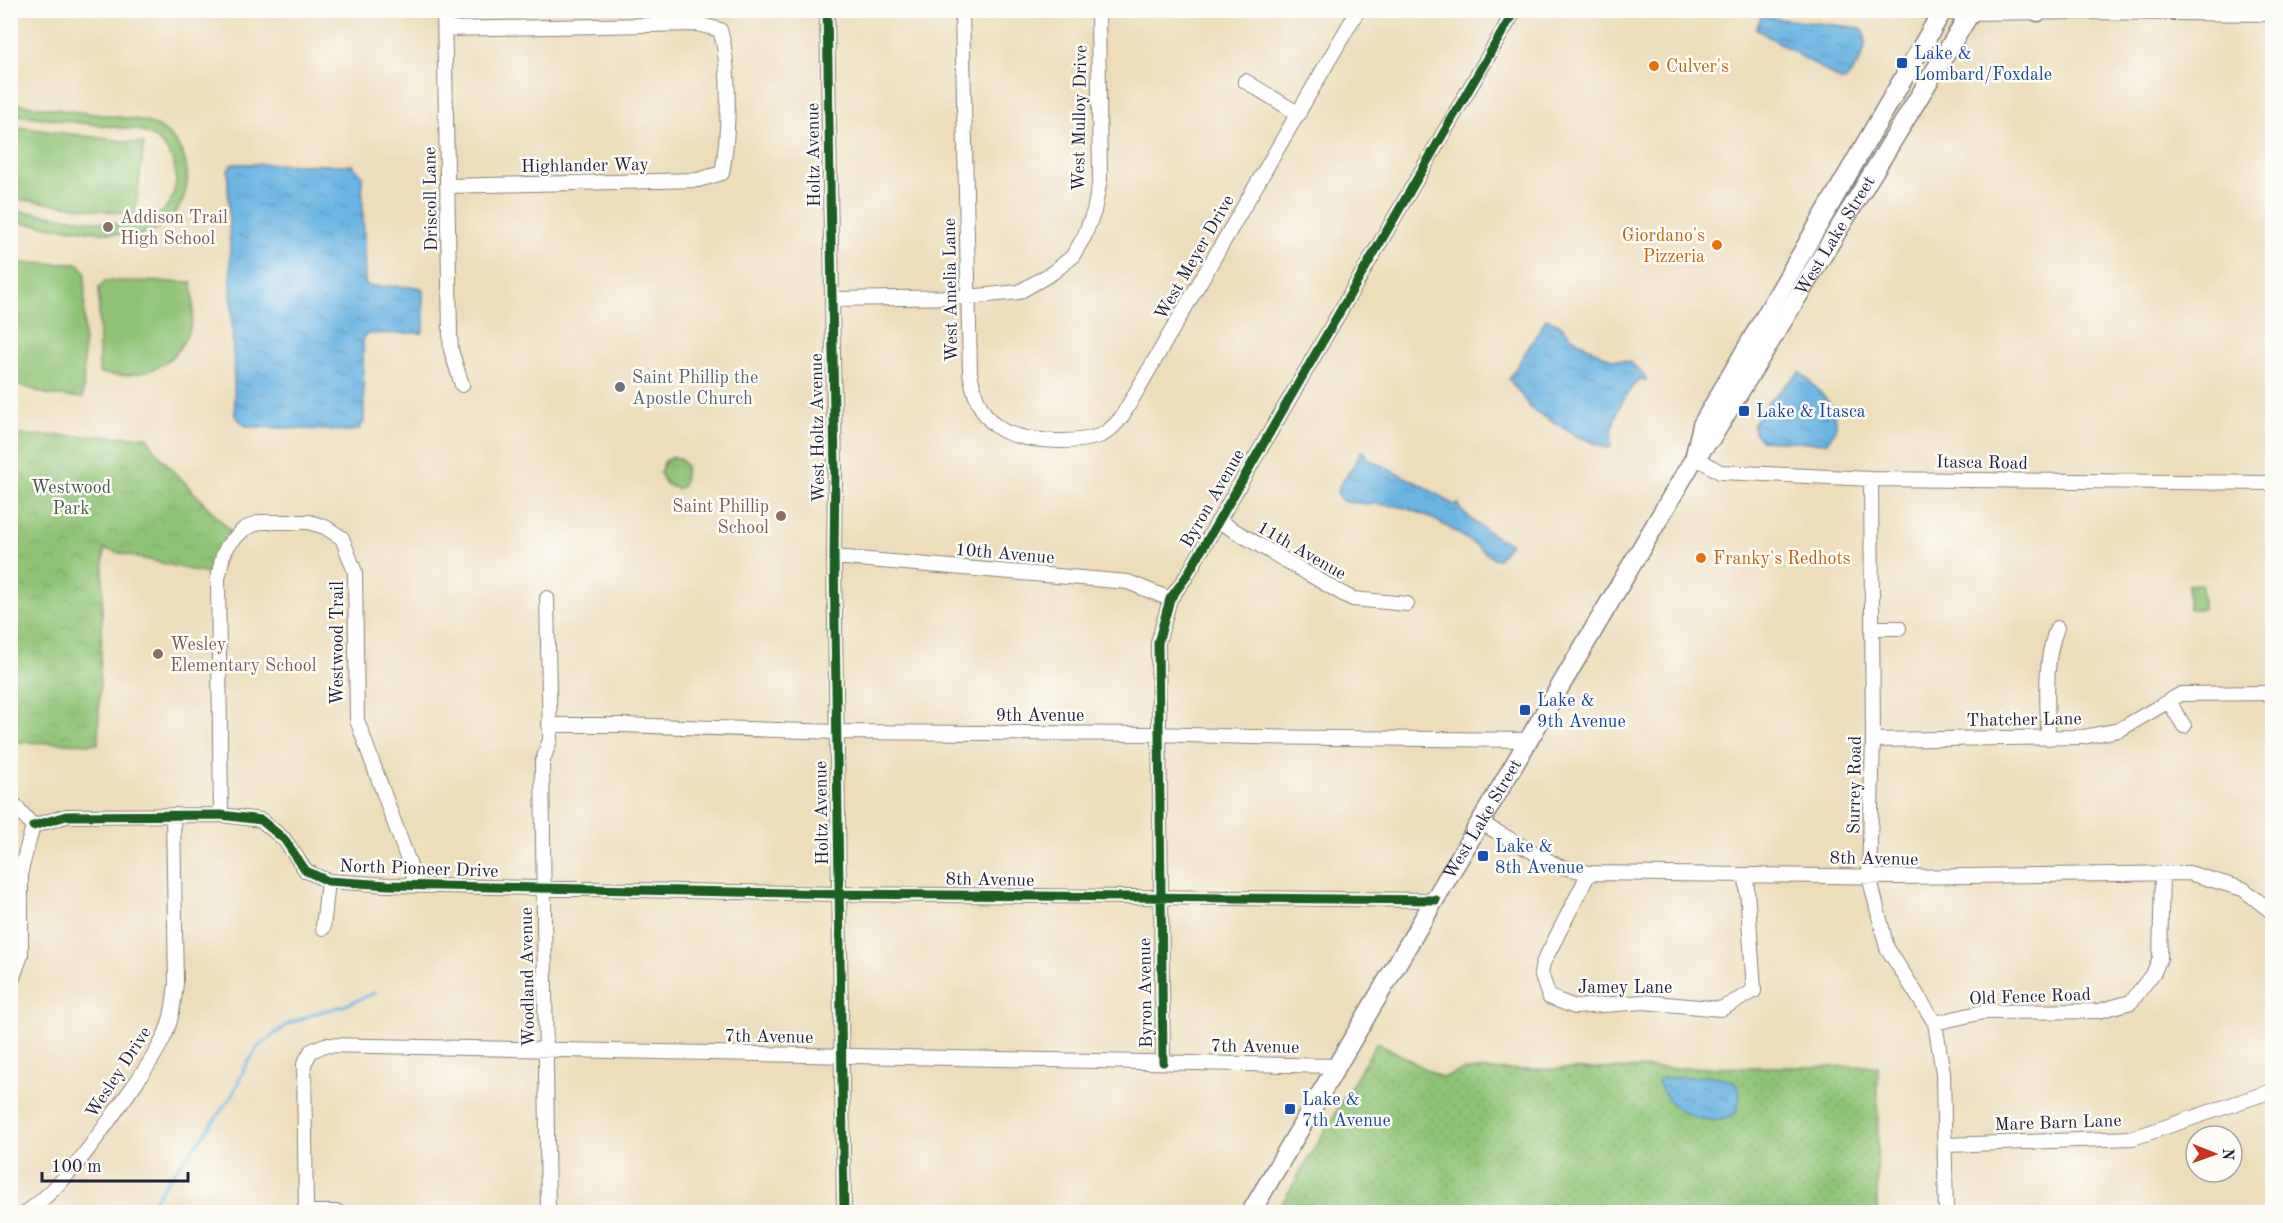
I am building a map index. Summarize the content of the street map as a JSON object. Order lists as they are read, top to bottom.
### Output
{
  "streets": {
    "main road": ["West Lake Street"],
    "street": [
      "West Mulloy Drive",
      "Holtz Avenue",
      "Highlander Way",
      "Driscoll Lane",
      "West Meyer Drive",
      "West Amelia Lane",
      "West Holtz Avenue",
      "Itasca Road",
      "Byron Avenue",
      "11th Avenue",
      "10th Avenue",
      "Westwood Trail",
      "9th Avenue",
      "Thatcher Lane",
      "Surrey Road",
      "8th Avenue",
      "North Pioneer Drive",
      "Woodland Avenue",
      "Jamey Lane",
      "Old Fence Road",
      "7th Avenue",
      "Wesley Drive",
      "Mare Barn Lane"
    ]
  },
  "crossings": [
    ["West Mulloy Drive", "Holtz Avenue"],
    ["West Mulloy Drive", "West Amelia Lane"],
    ["West Mulloy Drive", "West Holtz Avenue"],
    ["Holtz Avenue", "West Holtz Avenue"],
    ["Holtz Avenue", "10th Avenue"],
    ["Holtz Avenue", "9th Avenue"],
    ["Holtz Avenue", "8th Avenue"],
    ["Holtz Avenue", "7th Avenue"],
    ["Highlander Way", "Driscoll Lane"],
    ["West Lake Street", "Itasca Road"],
    ["West Lake Street", "9th Avenue"],
    ["West Lake Street", "8th Avenue"],
    ["West Lake Street", "7th Avenue"],
    ["West Meyer Drive", "West Amelia Lane"],
    ["West Holtz Avenue", "10th Avenue"],
    ["Itasca Road", "Surrey Road"],
    ["Byron Avenue", "11th Avenue"],
    ["Byron Avenue", "10th Avenue"],
    ["Byron Avenue", "9th Avenue"],
    ["Byron Avenue", "8th Avenue"],
    ["Byron Avenue", "7th Avenue"],
    ["Westwood Trail", "North Pioneer Drive"],
    ["9th Avenue", "Woodland Avenue"],
    ["Thatcher Lane", "Surrey Road"],
    ["Surrey Road", "8th Avenue"],
    ["Surrey Road", "Old Fence Road"],
    ["Surrey Road", "Mare Barn Lane"],
    ["8th Avenue", "North Pioneer Drive"],
    ["8th Avenue", "Woodland Avenue"],
    ["8th Avenue", "Jamey Lane"],
    ["8th Avenue", "Old Fence Road"],
    ["North Pioneer Drive", "Woodland Avenue"],
    ["North Pioneer Drive", "Wesley Drive"],
    ["Woodland Avenue", "7th Avenue"]
  ],
  "parks": ["Westwood Park"],
  "places": {
    "transit": [
      "Lake & Lombard/Foxdale",
      "Lake & Itasca",
      "Lake & 9th Avenue",
      "Lake & 8th Avenue",
      "Lake & 7th Avenue"
    ],
    "other": [
      "Culver's",
      "Addison Trail High School",
      "Giordano's Pizzeria",
      "Saint Phillip the Apostle Church",
      "Saint Phillip School",
      "Franky's Redhots",
      "Wesley Elementary School"
    ]
  },
  "scale_bar": "100 m",
  "north": "right"
}
